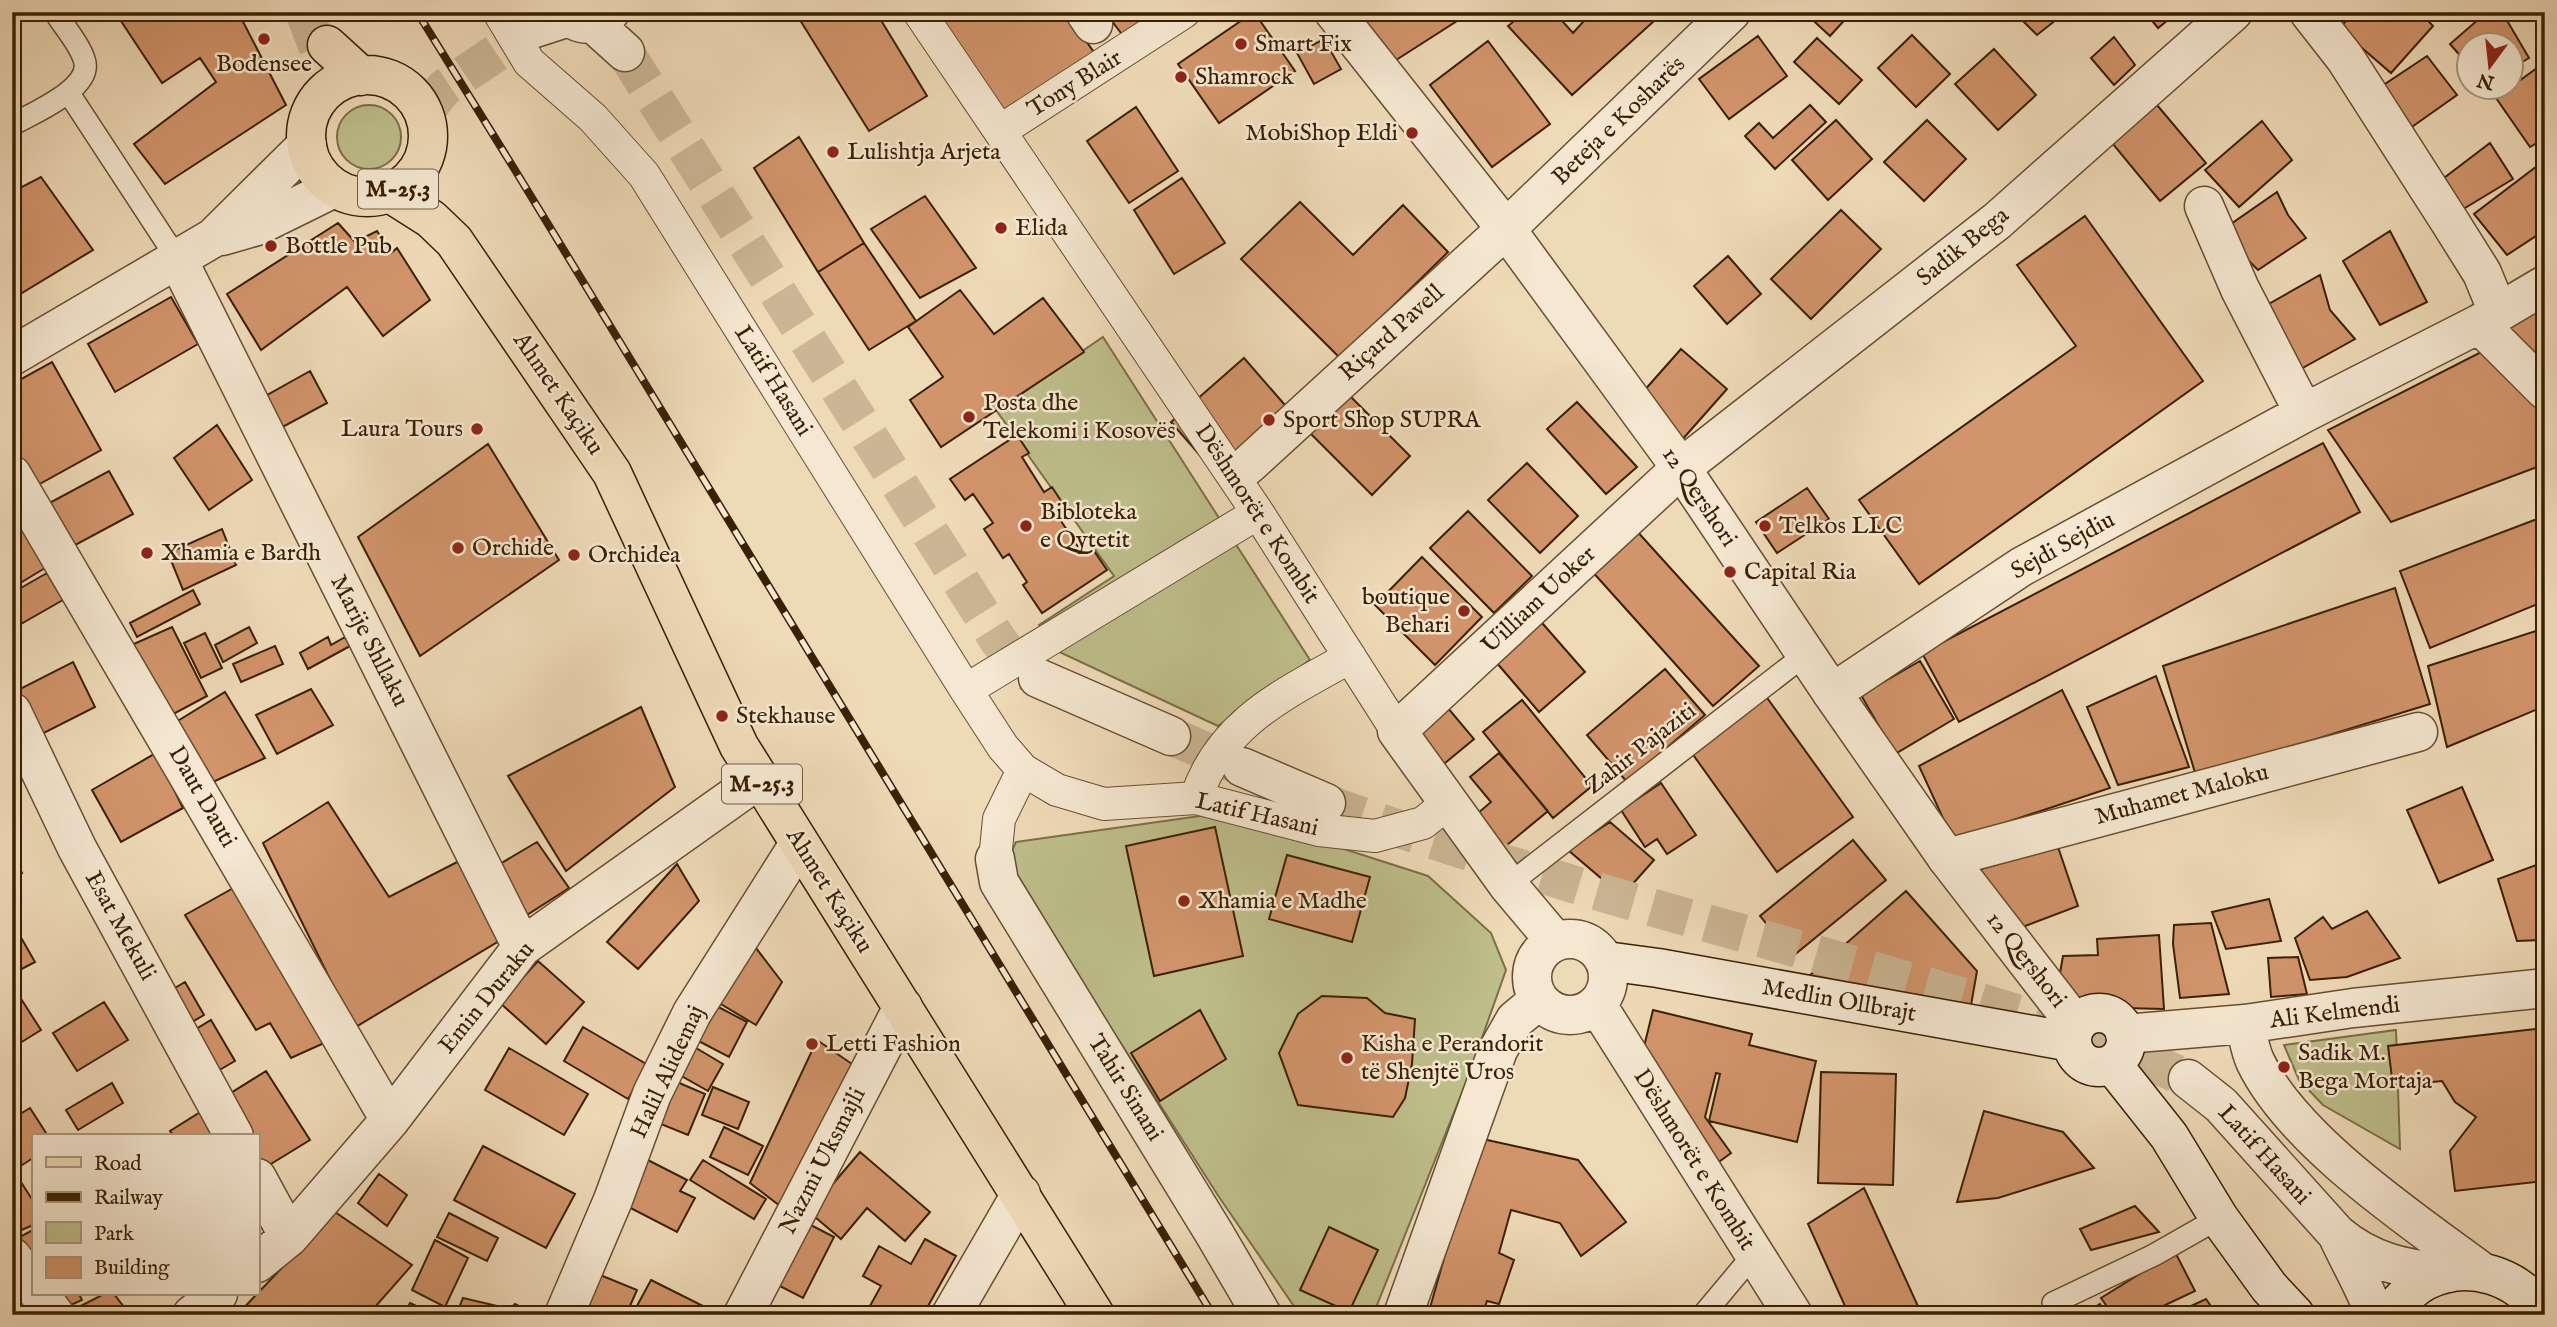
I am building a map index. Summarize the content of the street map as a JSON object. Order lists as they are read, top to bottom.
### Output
{
  "streets": {
    "main road": ["M-25.3", "Ahmet Kaçiku"],
    "street": [
      "Tony Blair",
      "Beteja e Kosharës",
      "Sadik Bega",
      "Riçard Pavell",
      "Latif Hasani",
      "12 Qershori",
      "Dëshmorët e Kombit",
      "Sejdi Sejdiu",
      "Uilliam Uoker",
      "Marije Shllaku",
      "Muhamet Maloku",
      "Daut Dauti",
      "Esat Mekuli",
      "Emin Duraku",
      "Medlin Ollbrajt",
      "Ali Kelmendi",
      "Halil Alidemaj",
      "Tahir Sinani",
      "Nazmi Uksmajli"
    ],
    "lane": ["Zahir Pajaziti"]
  },
  "crossings": [
    ["Tony Blair", "Dëshmorët e Kombit"],
    ["Beteja e Kosharës", "Riçard Pavell"],
    ["Beteja e Kosharës", "12 Qershori"],
    ["M-25.3", "Ahmet Kaçiku"],
    ["Sadik Bega", "12 Qershori"],
    ["Sadik Bega", "Uilliam Uoker"],
    ["Riçard Pavell", "12 Qershori"],
    ["Latif Hasani", "Dëshmorët e Kombit"],
    ["Ahmet Kaçiku", "Emin Duraku"],
    ["Ahmet Kaçiku", "Halil Alidemaj"],
    ["Ahmet Kaçiku", "Nazmi Uksmajli"],
    ["12 Qershori", "Sejdi Sejdiu"],
    ["12 Qershori", "Uilliam Uoker"],
    ["12 Qershori", "Zahir Pajaziti"],
    ["12 Qershori", "Muhamet Maloku"],
    ["12 Qershori", "Medlin Ollbrajt"],
    ["12 Qershori", "Ali Kelmendi"],
    ["Dëshmorët e Kombit", "Uilliam Uoker"],
    ["Dëshmorët e Kombit", "Zahir Pajaziti"],
    ["Dëshmorët e Kombit", "Medlin Ollbrajt"],
    ["Marije Shllaku", "Emin Duraku"],
    ["Daut Dauti", "Emin Duraku"]
  ],
  "places": [
    "Bodensee",
    "Smart Fix",
    "Shamrock",
    "MobiShop Eldi",
    "Lulishtja Arjeta",
    "Elida",
    "Bottle Pub",
    "Posta dhe Telekomi i Kosovës",
    "Sport Shop SUPRA",
    "Laura Tours",
    "Bibloteka e Qytetit",
    "Telkos LLC",
    "Orchide",
    "Xhamia e Bardh",
    "Orchidea",
    "Capital Ria",
    "boutique Behari",
    "Stekhause",
    "Xhamia e Madhe",
    "Letti Fashion",
    "Kisha e Perandorit të Shenjtë Uros",
    "Sadik M. Bega Mortaja"
  ],
  "legend": [
    "Road",
    "Railway",
    "Park",
    "Building"
  ],
  "north": "bottom"
}
